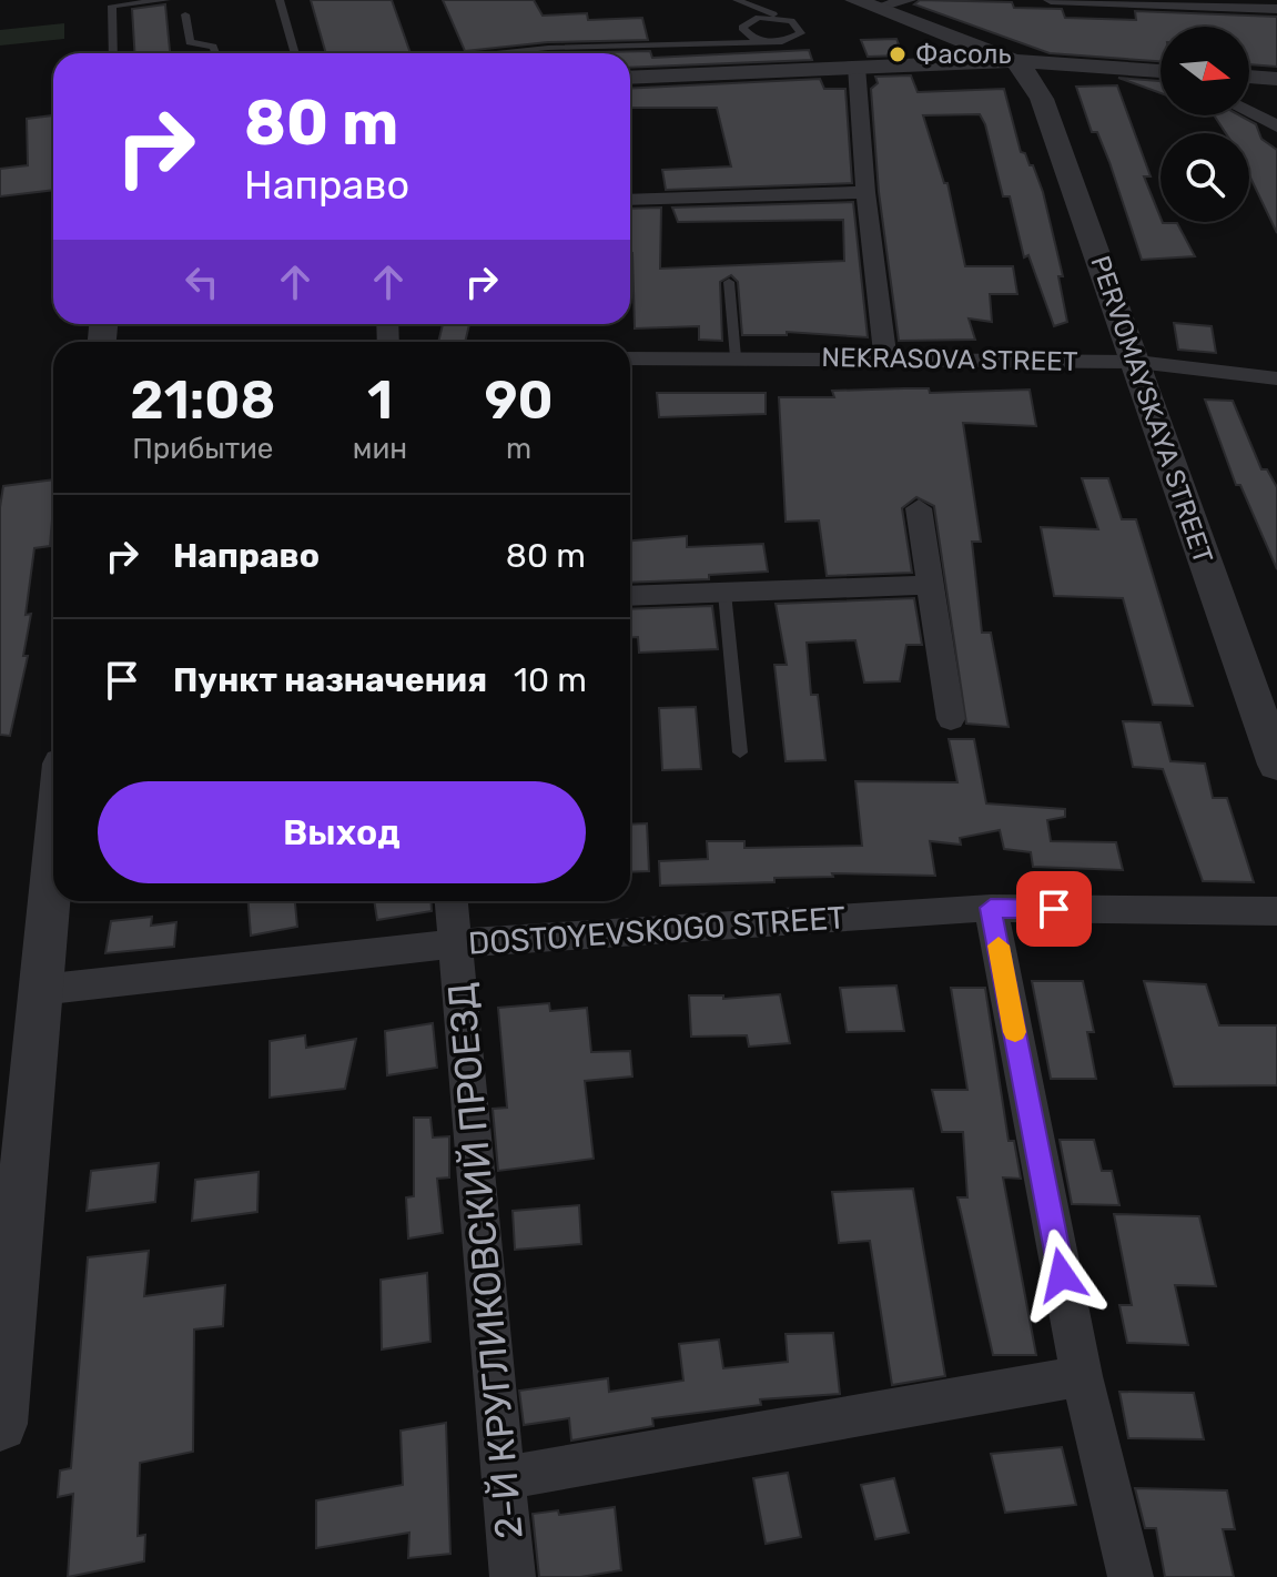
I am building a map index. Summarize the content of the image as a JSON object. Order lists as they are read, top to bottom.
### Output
{
  "streets": {
    "street": [
      "NEKRASOVA STREET",
      "PERVOMAYSKAYA STREET",
      "DOSTOYEVSKOGO STREET",
      "2-Й КРУГЛИКОВСКИЙ ПРОЕЗД"
    ]
  },
  "crossings": [
    ["NEKRASOVA STREET", "PERVOMAYSKAYA STREET"],
    ["DOSTOYEVSKOGO STREET", "2-Й КРУГЛИКОВСКИЙ ПРОЕЗД"]
  ],
  "places": ["Фасоль"],
  "north": "right",
  "page": {
    "turn": ["80 m", "Направо"],
    "eta": [
      "21:08",
      "Прибытие",
      "1",
      "мин",
      "90",
      "m"
    ],
    "list": [
      {
        "name": "Направо",
        "value": "80 m"
      },
      {
        "name": "Пункт назначения",
        "value": "10 m"
      }
    ],
    "buttons": "Выход"
  }
}
